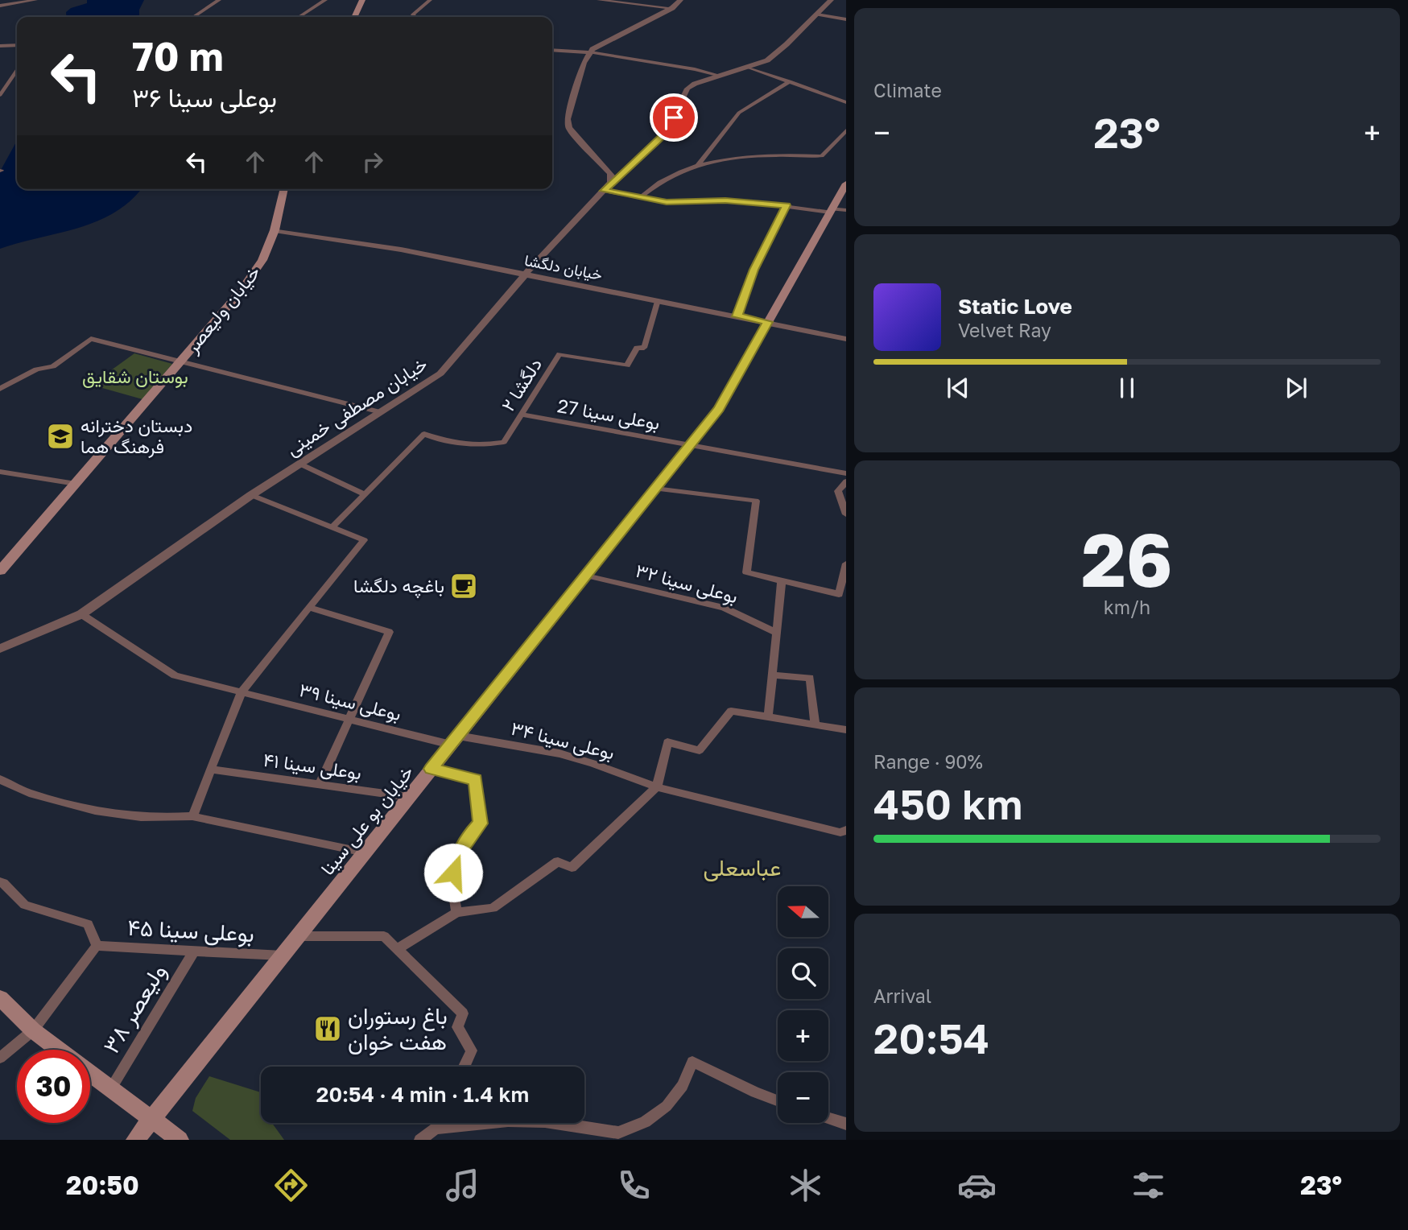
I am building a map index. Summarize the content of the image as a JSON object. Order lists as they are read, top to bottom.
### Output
{
  "streets": {
    "main road": ["خیابان ولیعصر", "خیابان بو علی سینا"],
    "street": [
      "خیابان دلگشا",
      "دلگشا ۲",
      "خیابان مصطفی خمینی",
      "بوعلی سینا 27",
      "بوعلی سینا ۳۲",
      "بوعلی سینا ۳۹",
      "بوعلی سینا ۳۴",
      "بوعلی سینا ۴۱",
      "بوعلی سینا ۴۵",
      "ولیعصر ۳۸"
    ]
  },
  "crossings": [
    ["خیابان دلگشا", "خیابان ولیعصر"],
    ["خیابان دلگشا", "دلگشا ۲"],
    ["خیابان دلگشا", "خیابان مصطفی خمینی"],
    ["خیابان دلگشا", "خیابان بو علی سینا"],
    ["دلگشا ۲", "بوعلی سینا 27"],
    ["خیابان مصطفی خمینی", "بوعلی سینا ۳۹"],
    ["بوعلی سینا 27", "خیابان بو علی سینا"],
    ["بوعلی سینا ۳۲", "خیابان بو علی سینا"],
    ["بوعلی سینا ۳۹", "بوعلی سینا ۳۴"],
    ["بوعلی سینا ۳۹", "خیابان بو علی سینا"],
    ["بوعلی سینا ۳۴", "خیابان بو علی سینا"],
    ["بوعلی سینا ۴۱", "خیابان بو علی سینا"],
    ["خیابان بو علی سینا", "بوعلی سینا ۴۵"],
    ["بوعلی سینا ۴۵", "ولیعصر ۳۸"]
  ],
  "districts": ["عباسعلی"],
  "parks": ["بوستان شقایق"],
  "places": {
    "school or university": ["دبستان دخترانه فرهنگ هما"],
    "cafe": ["باغچه دلگشا"],
    "restaurant": ["باغ رستوران هفت خوان"]
  },
  "north": "left",
  "page": {
    "tile": [
      "Climate",
      ["26", "km/h"],
      ["Range · 90%", "450 km"],
      ["Arrival", "20:54"]
    ],
    "turn": ["70 m", "بوعلی سینا ۳۶"],
    "heat": ["−", "23°", "+"],
    "song": ["Static Love", "Velvet Ray"],
    "map_buttons": ["+", "−"],
    "limit": "30",
    "trip": "20:54 · 4 min · 1.4 km",
    "tabs": ["20:50", "23°"]
  }
}
